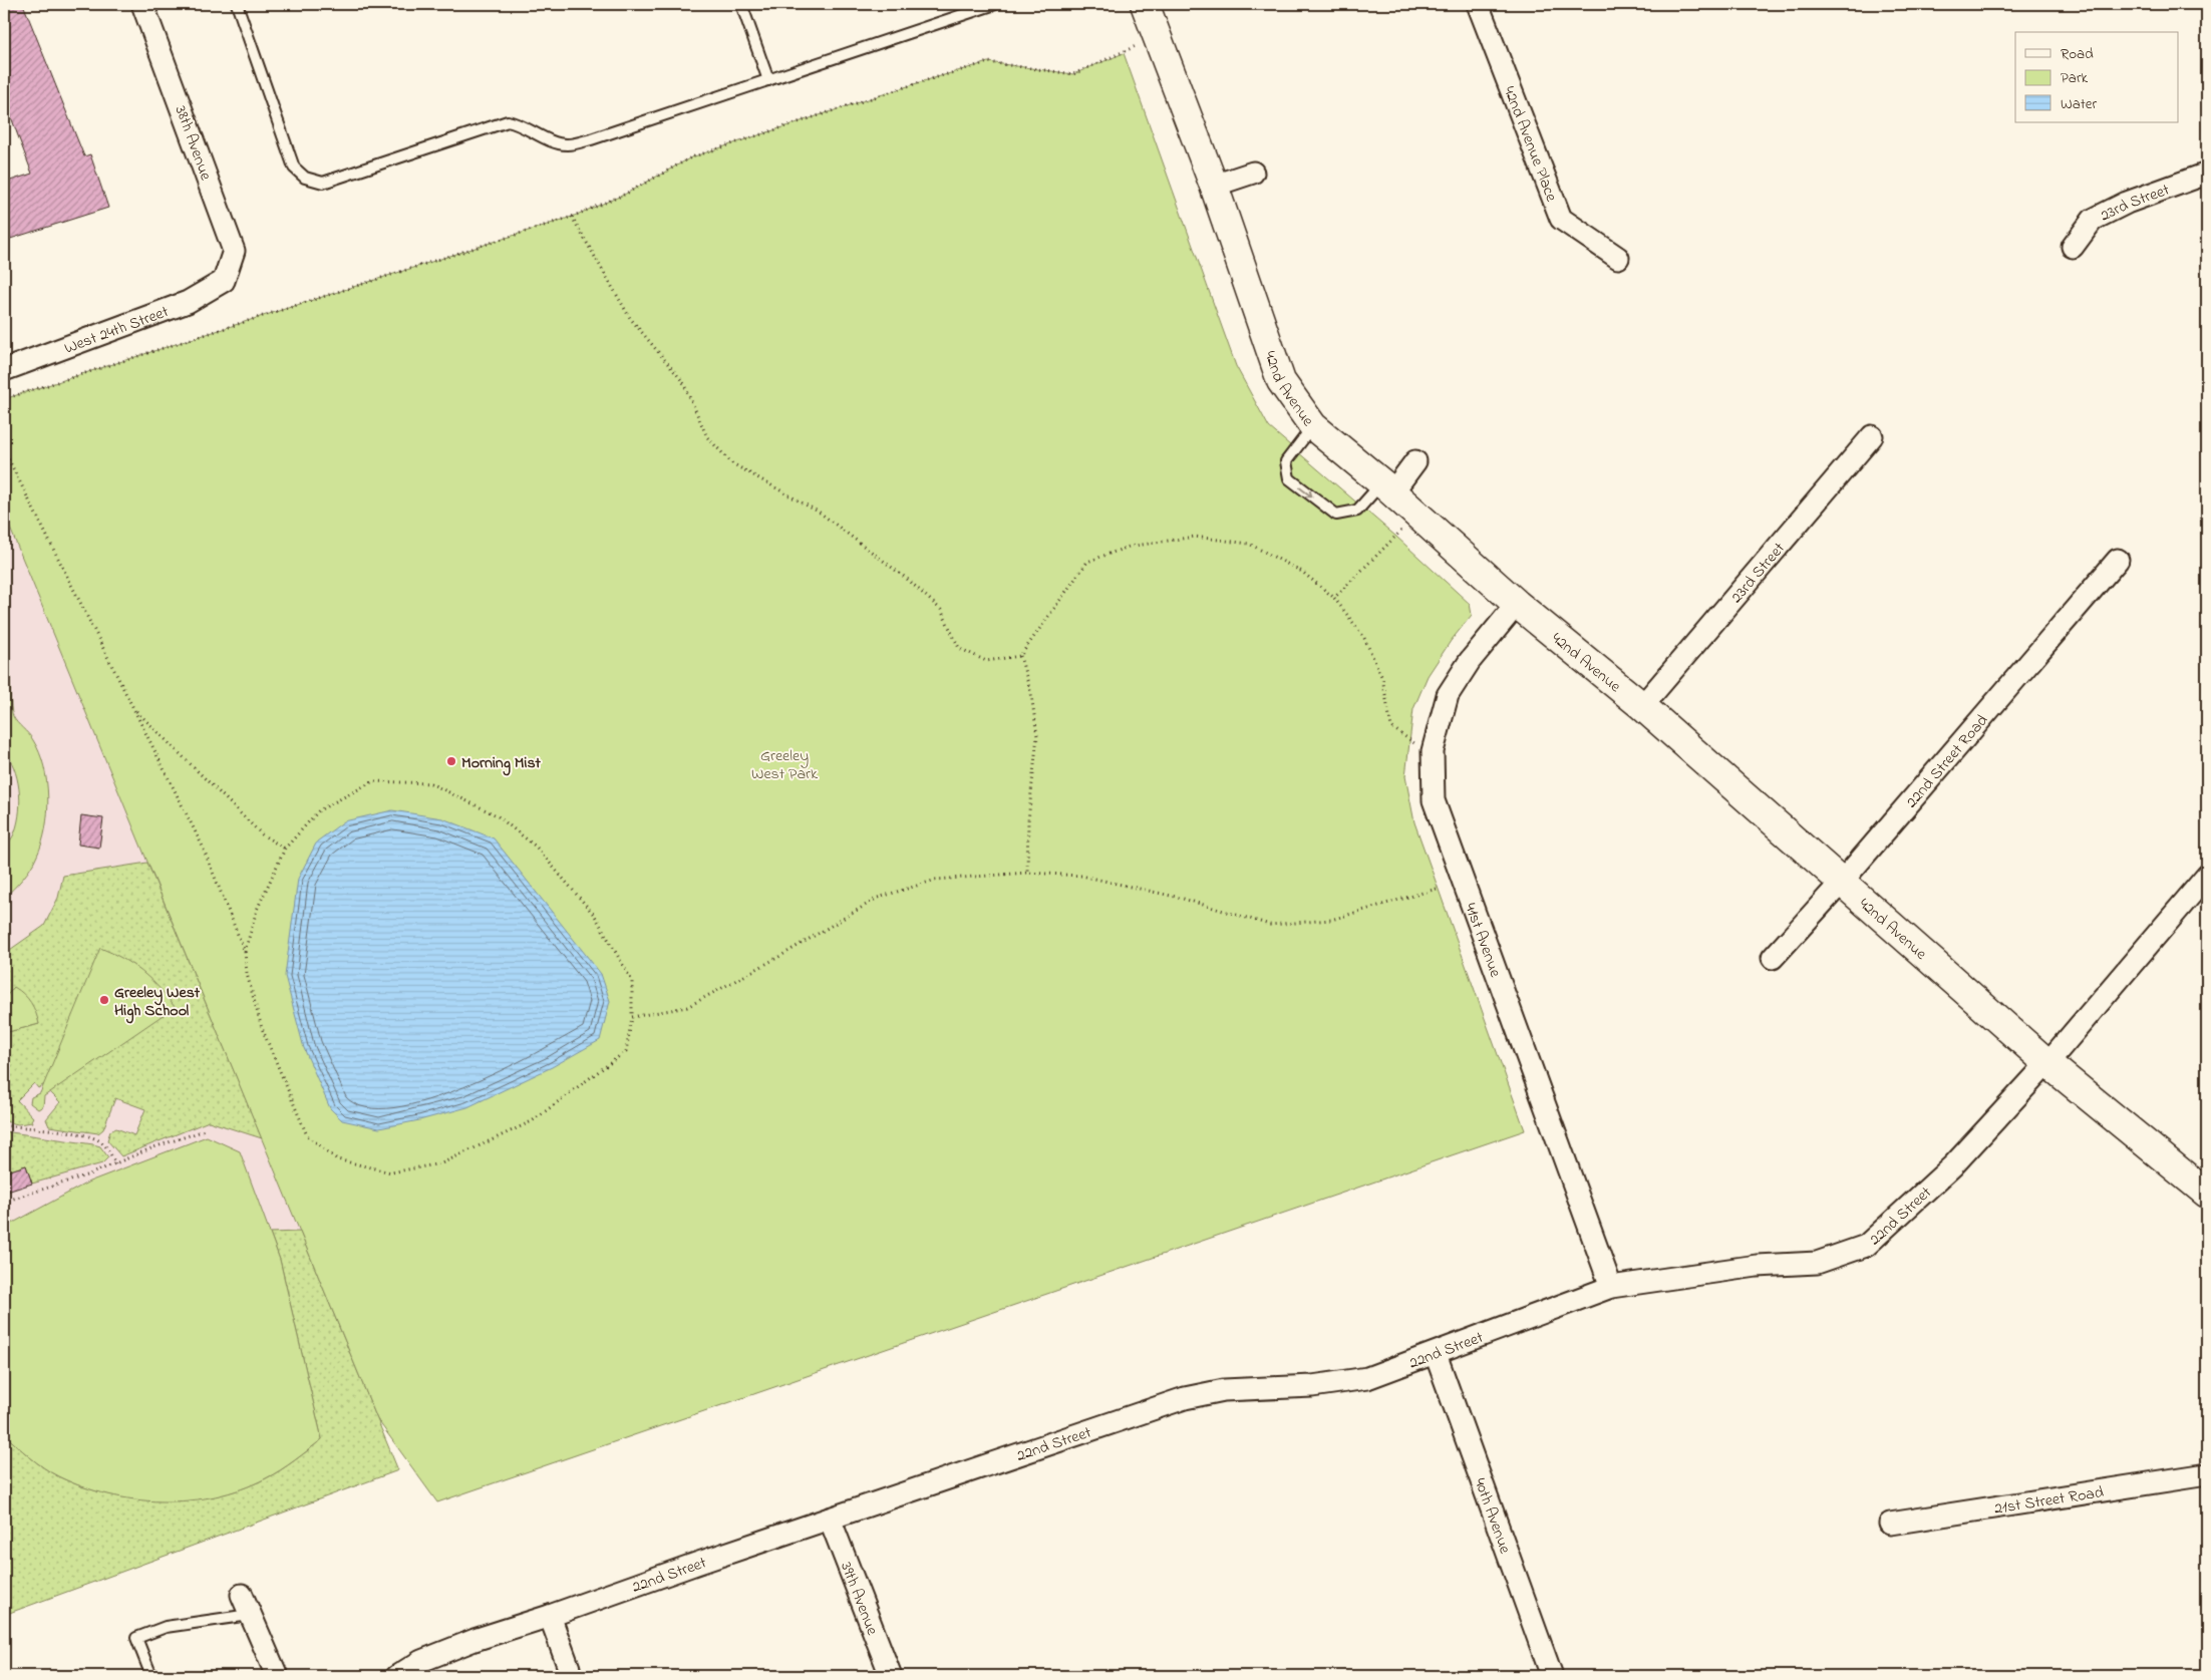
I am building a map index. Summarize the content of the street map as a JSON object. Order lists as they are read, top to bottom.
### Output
{
  "streets": {
    "street": [
      "38th Avenue",
      "42nd Avenue Place",
      "23rd Street",
      "West 24th Street",
      "42nd Avenue",
      "22nd Street Road",
      "41st Avenue",
      "22nd Street",
      "21st Street Road",
      "40th Avenue",
      "39th Avenue"
    ]
  },
  "crossings": [
    ["38th Avenue", "West 24th Street"],
    ["23rd Street", "42nd Avenue"],
    ["42nd Avenue", "22nd Street Road"],
    ["42nd Avenue", "41st Avenue"],
    ["42nd Avenue", "22nd Street"],
    ["41st Avenue", "22nd Street"],
    ["22nd Street", "40th Avenue"],
    ["22nd Street", "39th Avenue"]
  ],
  "parks": ["Greeley West Park"],
  "places": ["Morning Mist", "Greeley West High School"],
  "legend": ["Road", "Park", "Water"]
}
